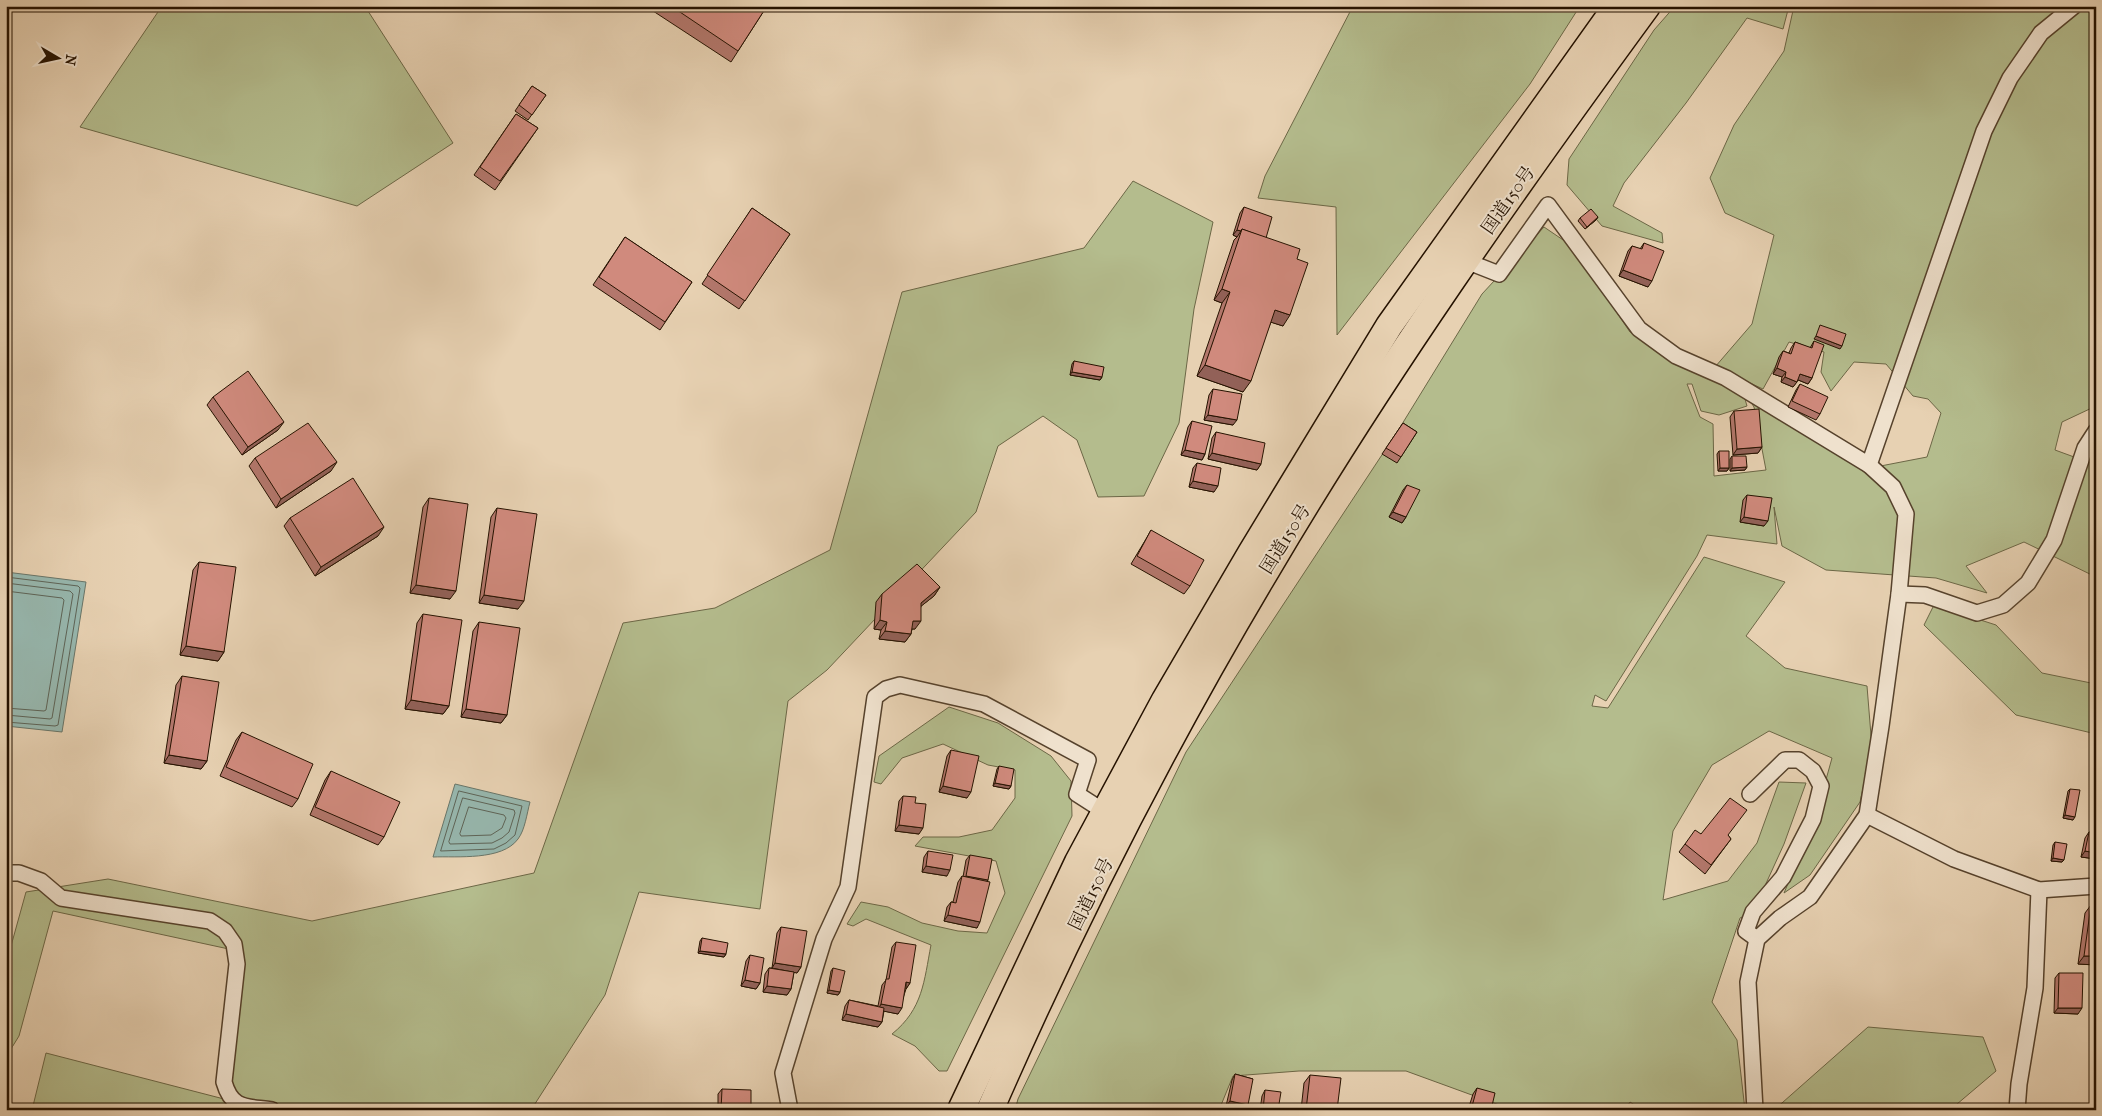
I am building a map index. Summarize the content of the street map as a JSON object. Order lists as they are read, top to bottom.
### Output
{
  "streets": {
    "highway": ["国道150号"]
  },
  "north": "right"
}
